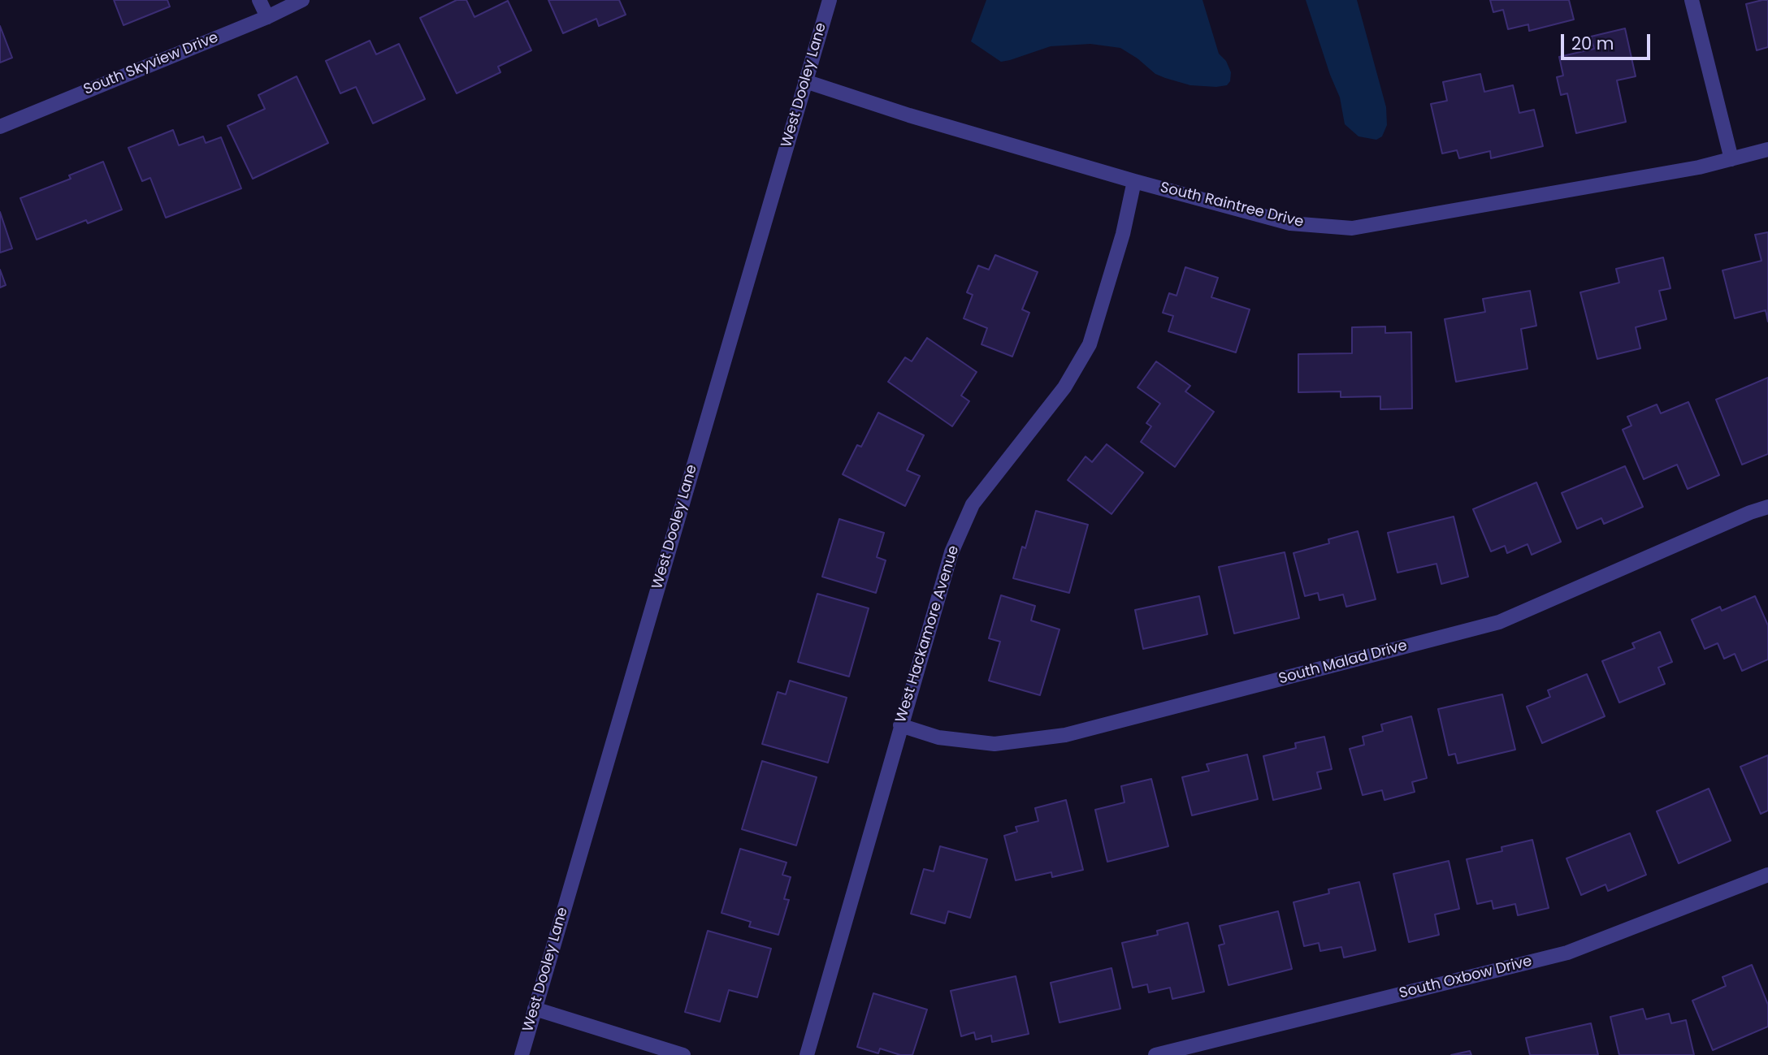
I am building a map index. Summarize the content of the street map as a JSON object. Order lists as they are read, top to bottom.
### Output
{
  "streets": {
    "street": [
      "South Skyview Drive",
      "West Dooley Lane",
      "South Raintree Drive",
      "West Hackamore Avenue",
      "South Malad Drive",
      "South Oxbow Drive"
    ]
  },
  "crossings": [
    ["West Dooley Lane", "South Raintree Drive"],
    ["South Raintree Drive", "West Hackamore Avenue"],
    ["West Hackamore Avenue", "South Malad Drive"]
  ],
  "scale_bar": "20 m"
}
